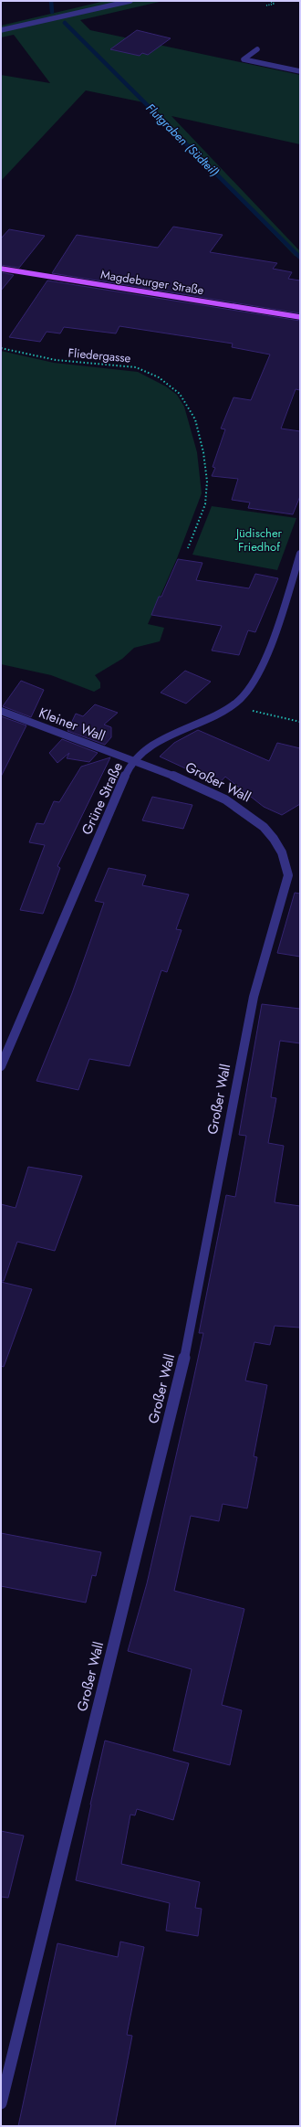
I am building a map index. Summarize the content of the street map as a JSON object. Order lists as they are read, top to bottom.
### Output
{
  "streets": {
    "main road": ["Magdeburger Straße"],
    "street": ["Kleiner Wall", "Großer Wall", "Grüne Straße"],
    "path": ["Fliedergasse"]
  },
  "crossings": [
    ["Kleiner Wall", "Großer Wall"],
    ["Kleiner Wall", "Grüne Straße"],
    ["Großer Wall", "Grüne Straße"]
  ],
  "water": ["Flutgraben (Südteil)"],
  "parks": ["Jüdischer Friedhof"]
}
